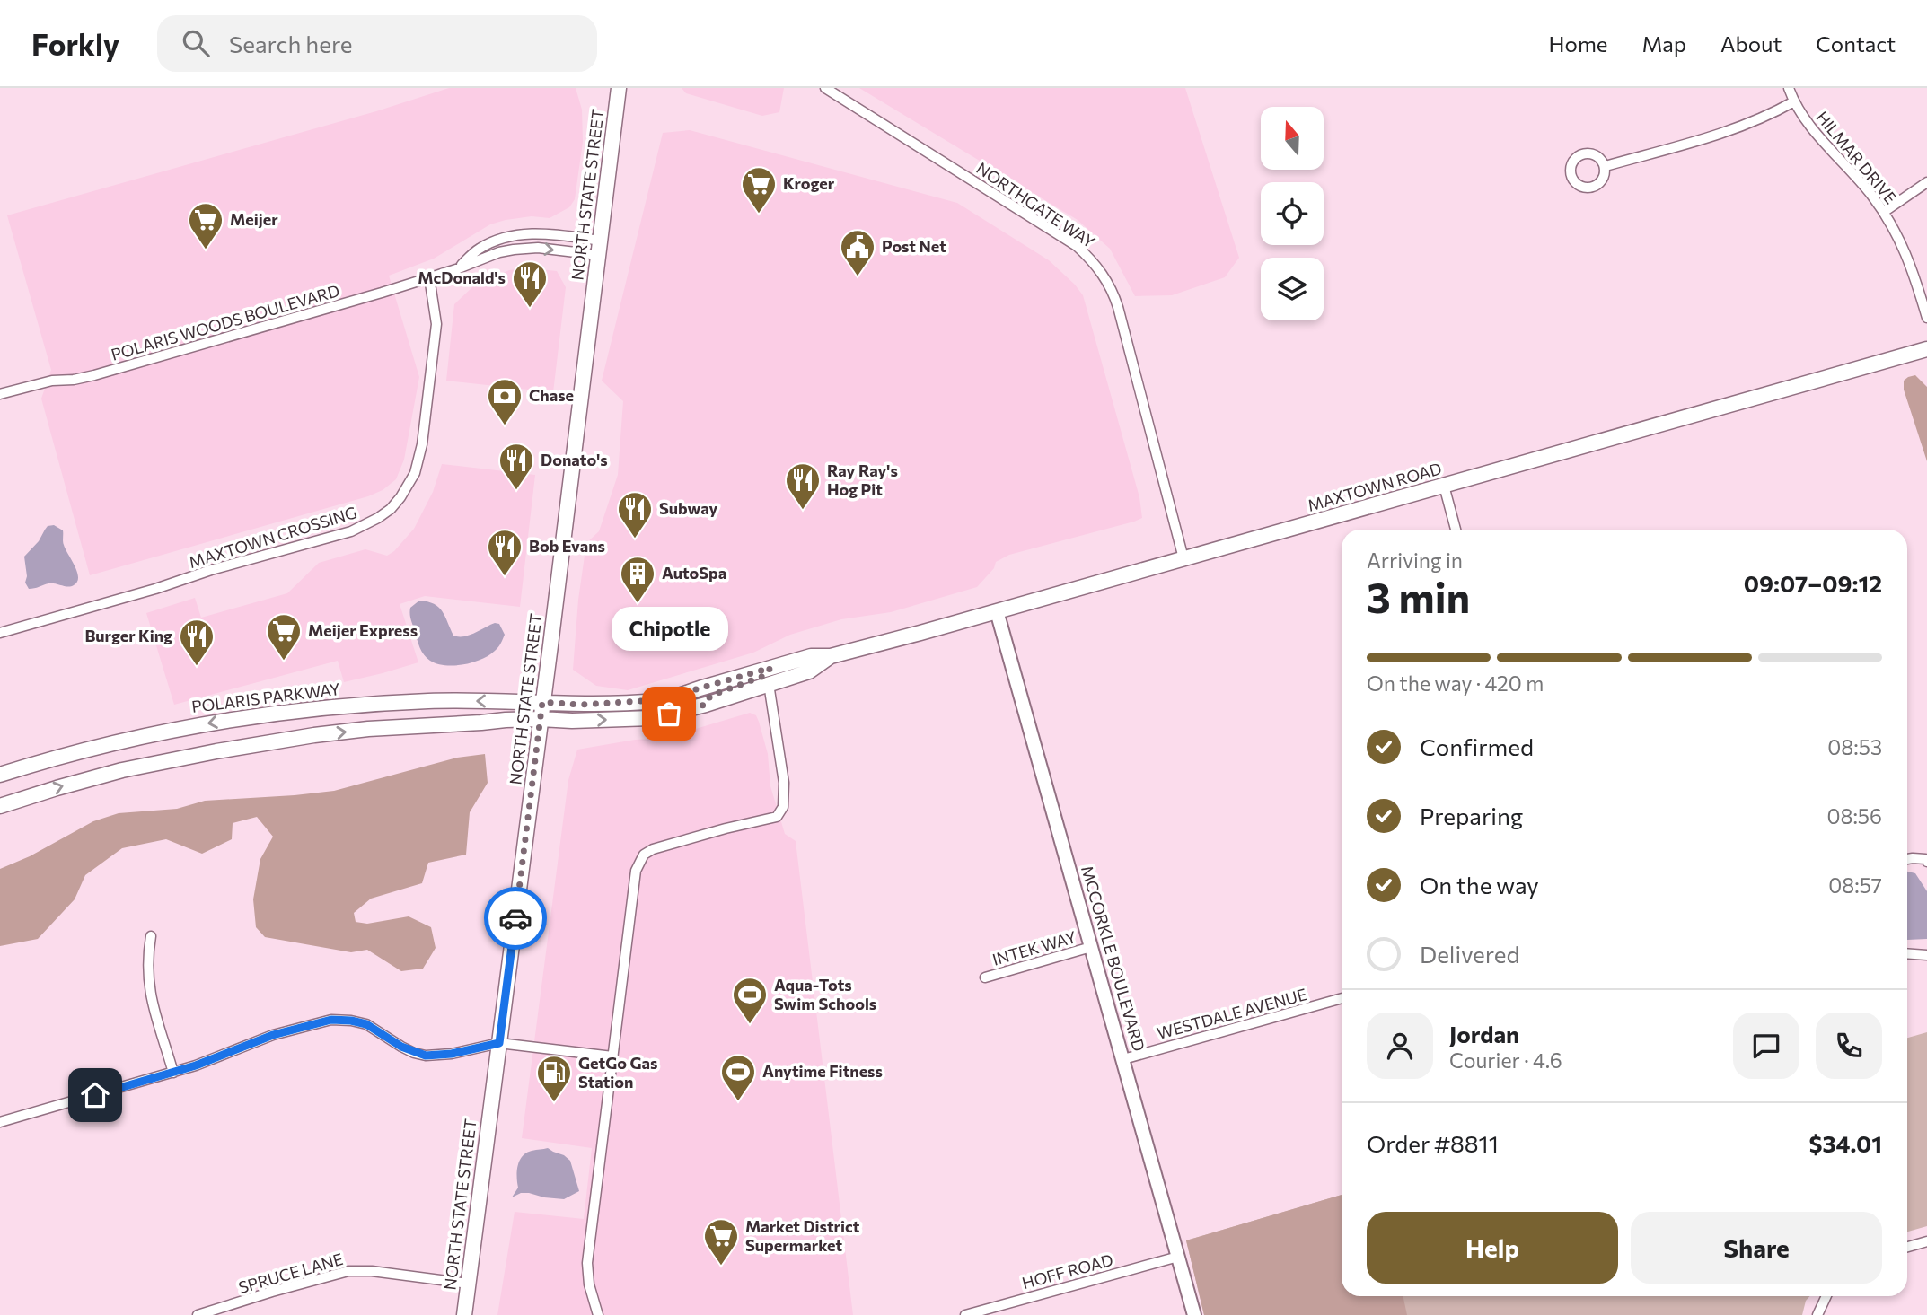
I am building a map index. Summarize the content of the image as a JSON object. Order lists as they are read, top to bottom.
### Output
{
  "streets": {
    "main road": ["NORTH STATE STREET", "MAXTOWN ROAD", "POLARIS PARKWAY"],
    "street": [
      "HILMAR DRIVE",
      "NORTHGATE WAY",
      "POLARIS WOODS BOULEVARD",
      "MAXTOWN CROSSING",
      "INTEK WAY",
      "MCCORKLE BOULEVARD",
      "WESTDALE AVENUE",
      "HOFF ROAD",
      "SPRUCE LANE"
    ]
  },
  "crossings": [
    ["NORTH STATE STREET", "POLARIS WOODS BOULEVARD"],
    ["NORTH STATE STREET", "MAXTOWN ROAD"],
    ["NORTH STATE STREET", "POLARIS PARKWAY"],
    ["NORTH STATE STREET", "SPRUCE LANE"],
    ["NORTHGATE WAY", "MAXTOWN ROAD"],
    ["POLARIS WOODS BOULEVARD", "MAXTOWN CROSSING"],
    ["MAXTOWN ROAD", "POLARIS PARKWAY"],
    ["MAXTOWN ROAD", "MCCORKLE BOULEVARD"],
    ["INTEK WAY", "MCCORKLE BOULEVARD"],
    ["MCCORKLE BOULEVARD", "WESTDALE AVENUE"],
    ["MCCORKLE BOULEVARD", "HOFF ROAD"]
  ],
  "places": {
    "supermarket": [
      "Kroger",
      "Meijer",
      "Meijer Express",
      "Market District Supermarket"
    ],
    "public building": ["Post Net"],
    "restaurant": [
      "McDonald's",
      "Donato's",
      "Ray Ray's Hog Pit",
      "Subway",
      "Bob Evans",
      "Burger King"
    ],
    "bank": ["Chase"],
    "building": ["AutoSpa"],
    "other": ["Chipotle"],
    "sports": ["Aqua-Tots Swim Schools", "Anytime Fitness"],
    "fuel station": ["GetGo Gas Station"]
  },
  "north": "top",
  "page": {
    "header": "Forkly",
    "search": "Search here",
    "nav": [
      "Home",
      "Map",
      "About",
      "Contact"
    ],
    "heading": ["3 min", "Arriving in", "09:07–09:12"],
    "panel": [
      "Jordan",
      "Courier · 4.6",
      "Order #8811",
      "$34.01"
    ],
    "bubble": "Chipotle",
    "bar": "On the way · 420 m",
    "list": [
      ["Confirmed", "08:53"],
      ["Preparing", "08:56"],
      ["On the way", "08:57"],
      "Delivered"
    ],
    "buttons": ["Help", "Share"]
  }
}
